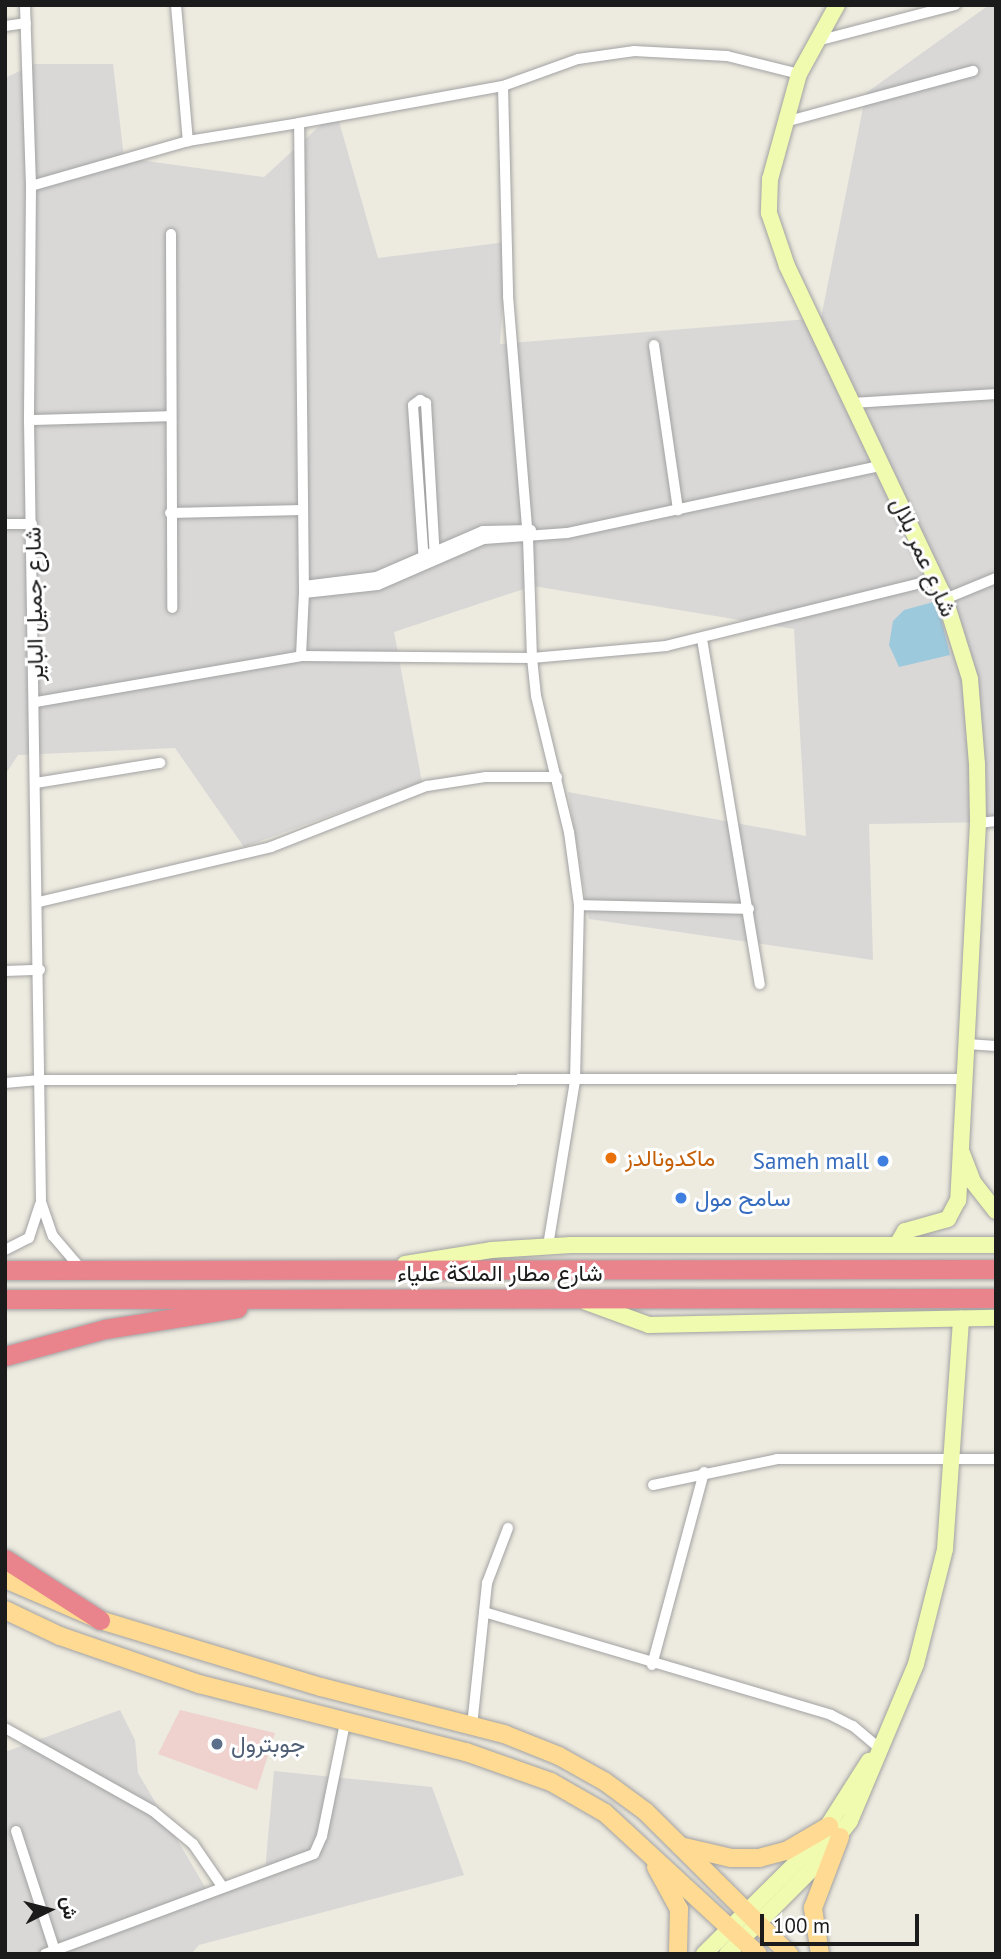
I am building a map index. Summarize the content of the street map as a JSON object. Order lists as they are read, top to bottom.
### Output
{
  "streets": {
    "highway": ["شارع مطار الملكة علياء"],
    "street": ["شارع عمر بلال", "شارع جميل الباير"]
  },
  "crossings": [
    ["شارع جميل الباير", "شارع مطار الملكة علياء"]
  ],
  "places": [
    "ماكدونالدز",
    "Sameh mall",
    "سامح مول",
    "جوبترول"
  ],
  "scale_bar": "100 m",
  "north": "right"
}
